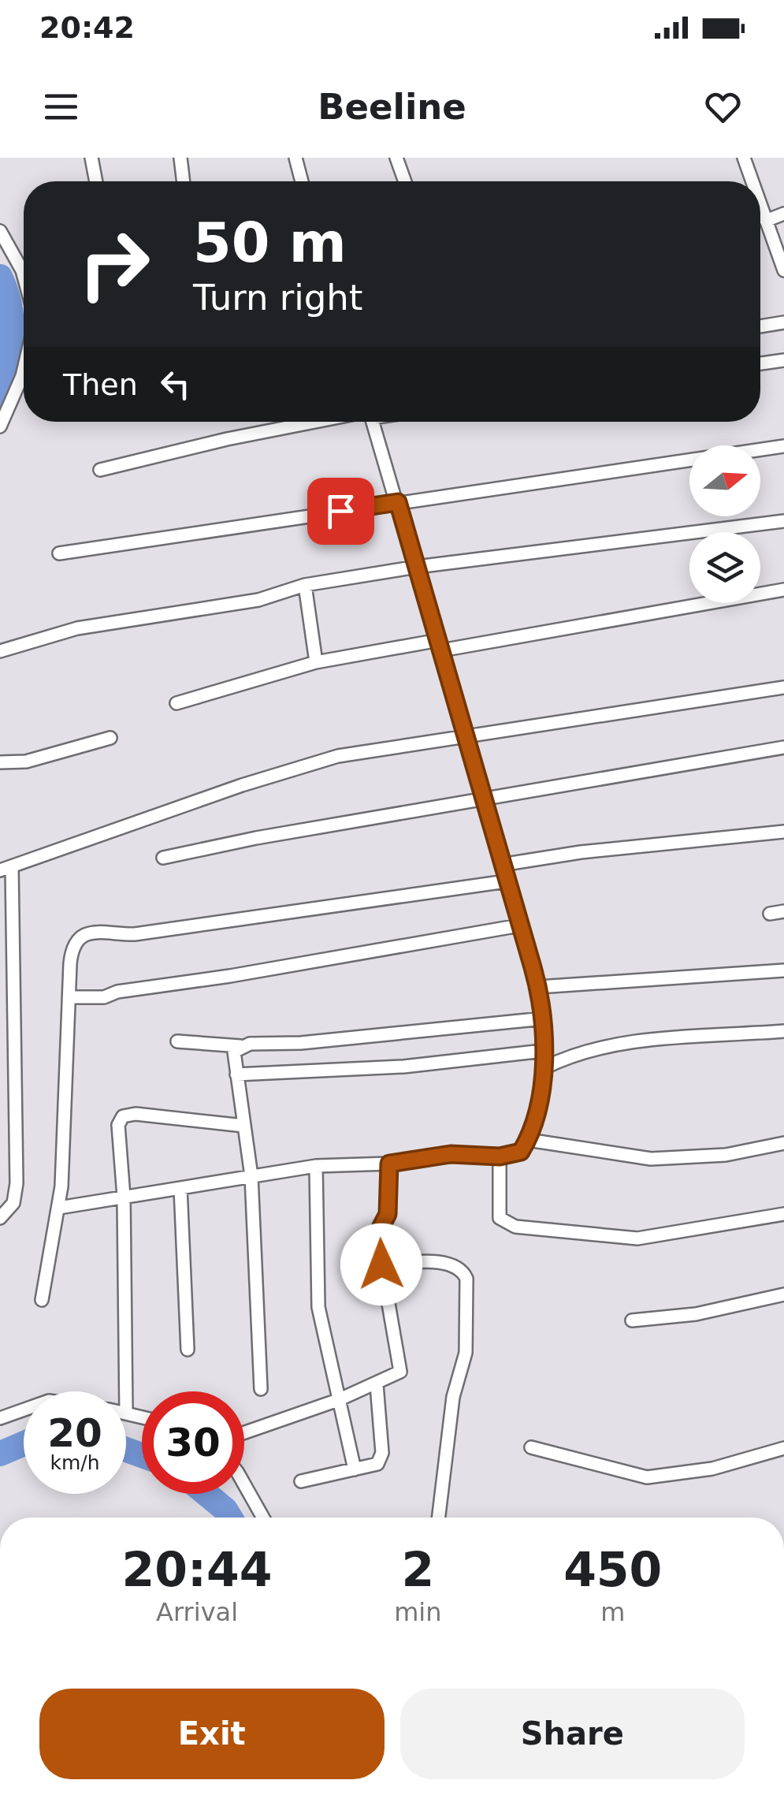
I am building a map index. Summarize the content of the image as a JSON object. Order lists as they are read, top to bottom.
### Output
{
  "north": "right",
  "page": {
    "status": "20:42",
    "header": "Beeline",
    "turn": ["50 m", "Turn right"],
    "then": "Then",
    "speed": "20 km/h",
    "limit": "30",
    "eta": [
      "20:44",
      "Arrival",
      "2",
      "min",
      "450",
      "m"
    ],
    "buttons": ["Exit", "Share"]
  }
}
